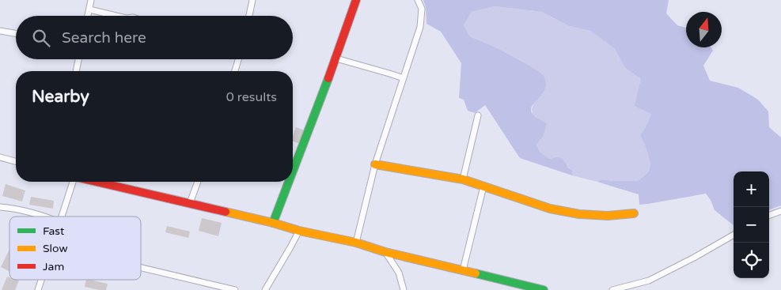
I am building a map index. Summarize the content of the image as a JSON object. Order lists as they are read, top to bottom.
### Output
{
  "legend": ["Fast", "Slow", "Jam"],
  "north": "top",
  "page": {
    "search": "Search here",
    "heading": ["Nearby", "0 results"],
    "map_buttons": ["+", "−"]
  }
}
